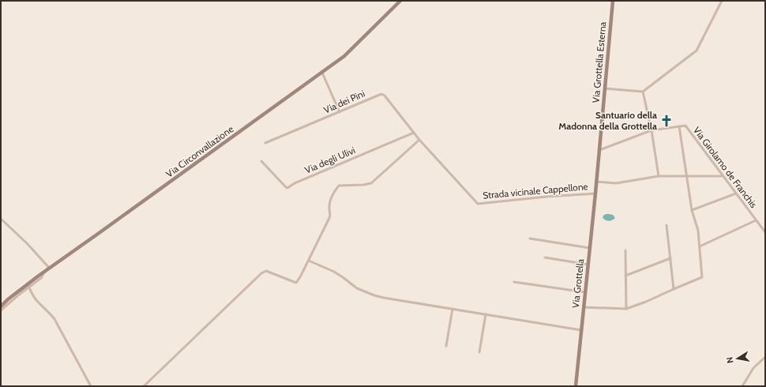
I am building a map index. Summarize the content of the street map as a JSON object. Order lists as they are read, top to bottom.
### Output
{
  "streets": {
    "main road": ["Via Grottella Esterna", "Via Circonvallazione", "Via Grottella"],
    "street": [
      "Via dei Pini",
      "Via degli Ulivi",
      "Via Girolamo de Franchis",
      "Strada vicinale Cappellone"
    ]
  },
  "crossings": [
    ["Via Grottella Esterna", "Via Grottella"],
    ["Via dei Pini", "Via degli Ulivi"],
    ["Via dei Pini", "Strada vicinale Cappellone"],
    ["Via degli Ulivi", "Strada vicinale Cappellone"],
    ["Strada vicinale Cappellone", "Via Grottella"]
  ],
  "places": {
    "church": ["Santuario della Madonna della Grottella"]
  },
  "north": "left"
}
